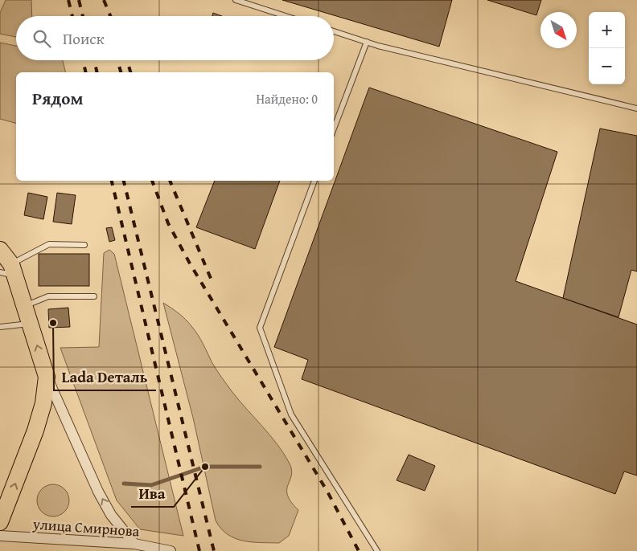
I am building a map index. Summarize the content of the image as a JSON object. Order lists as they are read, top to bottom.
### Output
{
  "streets": {
    "street": ["улица Смирнова"]
  },
  "places": ["Lada Dеталь", "Ива"],
  "north": "bottom right",
  "page": {
    "map_buttons": ["+", "−"],
    "search": "Поиск",
    "heading": ["Рядом", "Найдено: 0"]
  }
}
